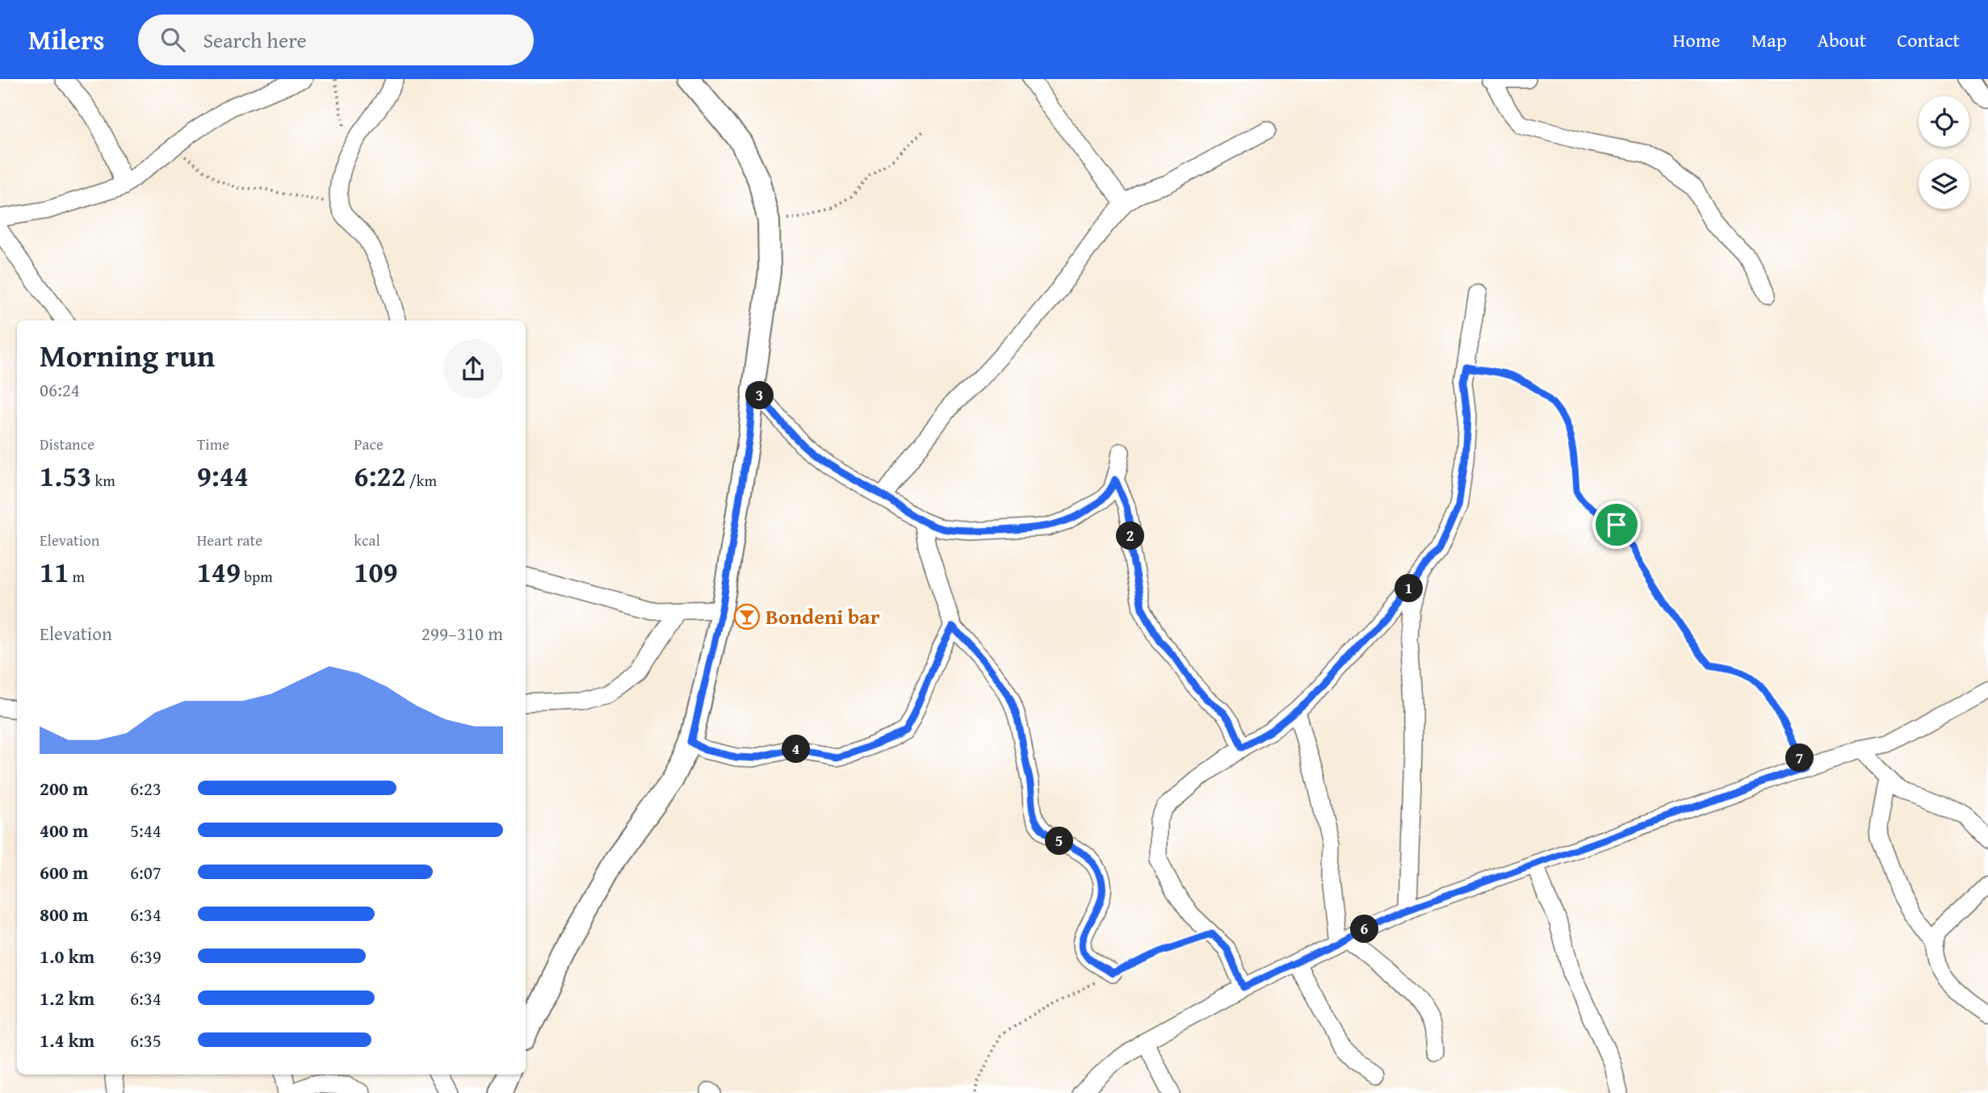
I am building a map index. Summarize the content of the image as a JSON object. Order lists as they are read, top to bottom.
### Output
{
  "places": {
    "bar": ["Bondeni bar"]
  },
  "page": {
    "header": "Milers",
    "search": "Search here",
    "nav": [
      "Home",
      "Map",
      "About",
      "Contact"
    ],
    "heading": ["Morning run", "06:24"],
    "pins": [
      "3",
      "2",
      "1",
      "4",
      "7",
      "5",
      "6"
    ],
    "stats": [
      ["Distance", "1.53 km"],
      ["Time", "9:44"],
      ["Pace", "6:22 /km"],
      ["Elevation", "11 m"],
      ["Heart rate", "149 bpm"],
      ["kcal", "109"]
    ],
    "chart": ["Elevation", "299–310 m"],
    "list": [
      {
        "name": "200 m",
        "note": "6:23"
      },
      {
        "name": "400 m",
        "note": "5:44"
      },
      {
        "name": "600 m",
        "note": "6:07"
      },
      {
        "name": "800 m",
        "note": "6:34"
      },
      {
        "name": "1.0 km",
        "note": "6:39"
      },
      {
        "name": "1.2 km",
        "note": "6:34"
      },
      {
        "name": "1.4 km",
        "note": "6:35"
      }
    ]
  }
}
